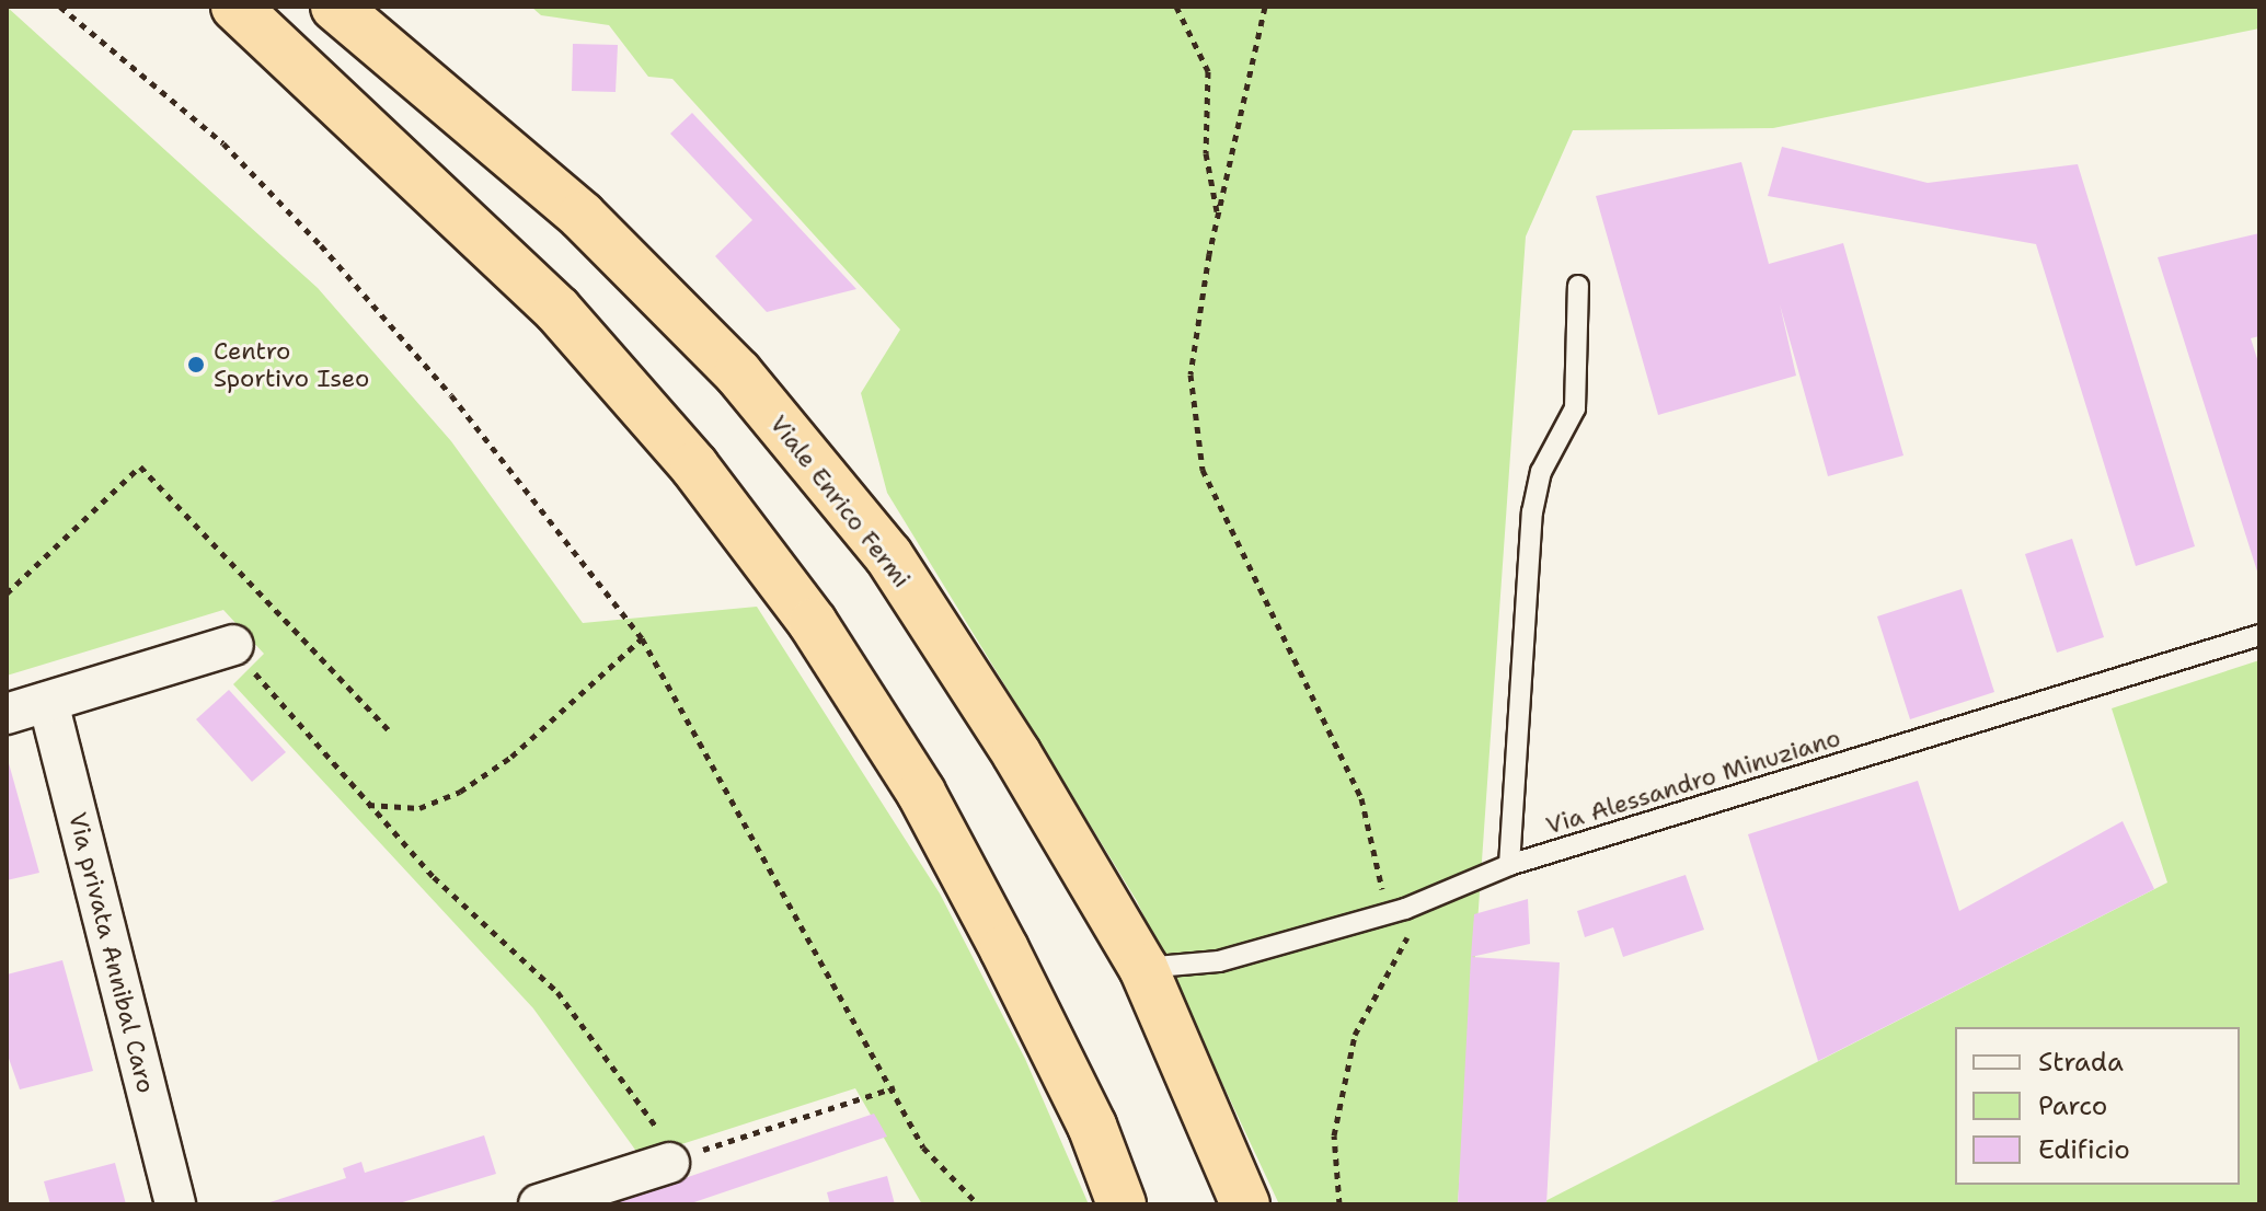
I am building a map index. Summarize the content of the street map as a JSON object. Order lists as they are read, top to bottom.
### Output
{
  "streets": {
    "highway": ["Viale Enrico Fermi"],
    "street": ["Via privata Annibal Caro"],
    "lane": ["Via Alessandro Minuziano"]
  },
  "crossings": [
    ["Viale Enrico Fermi", "Via Alessandro Minuziano"]
  ],
  "places": ["Centro Sportivo Iseo"],
  "legend": ["Strada", "Parco", "Edificio"]
}
